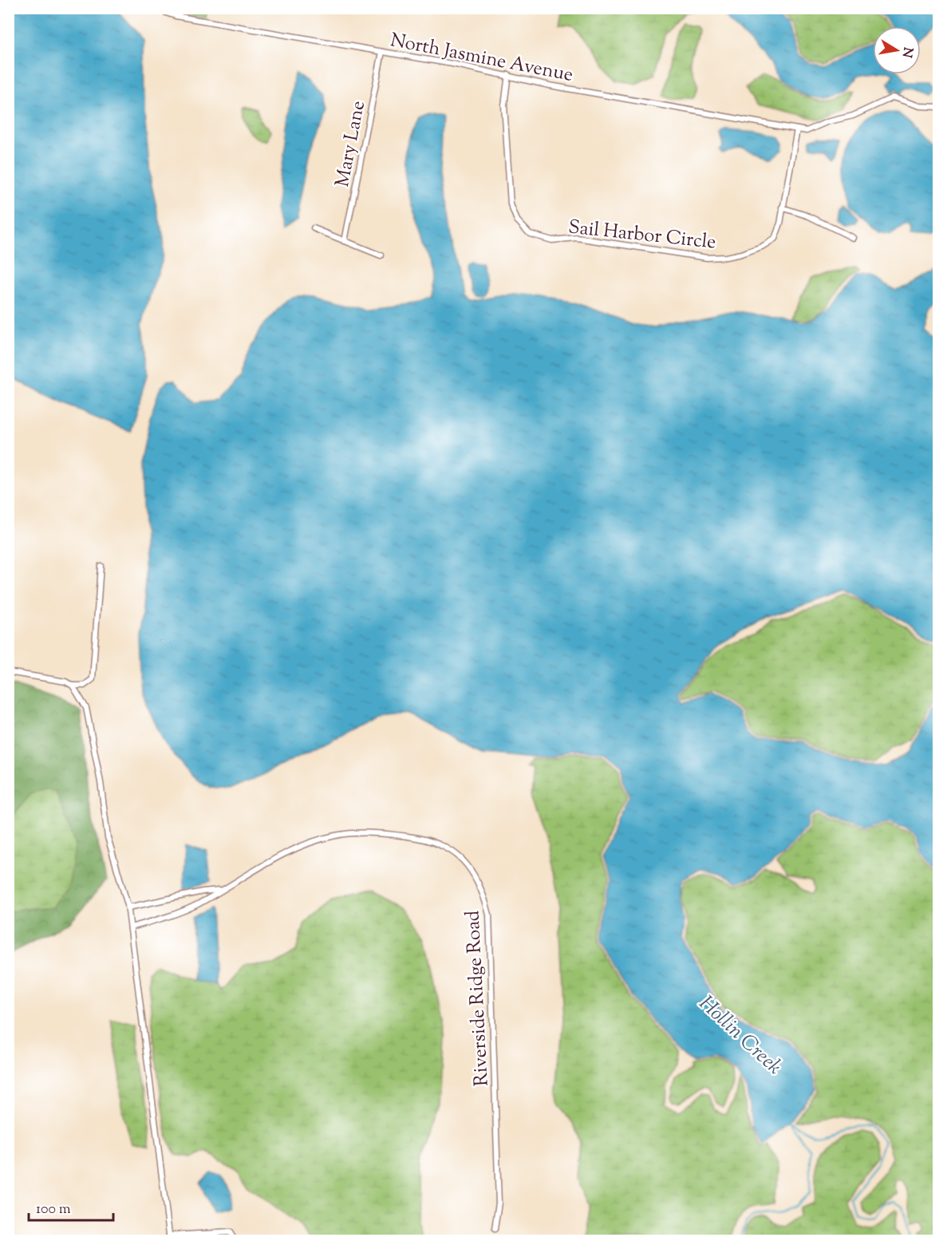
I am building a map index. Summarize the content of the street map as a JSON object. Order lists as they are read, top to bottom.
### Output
{
  "streets": {
    "street": [
      "North Jasmine Avenue",
      "Mary Lane",
      "Sail Harbor Circle",
      "Riverside Ridge Road"
    ]
  },
  "crossings": [
    ["North Jasmine Avenue", "Mary Lane"],
    ["North Jasmine Avenue", "Sail Harbor Circle"]
  ],
  "water": ["Hollin Creek"],
  "scale_bar": "100 m",
  "north": "right"
}
